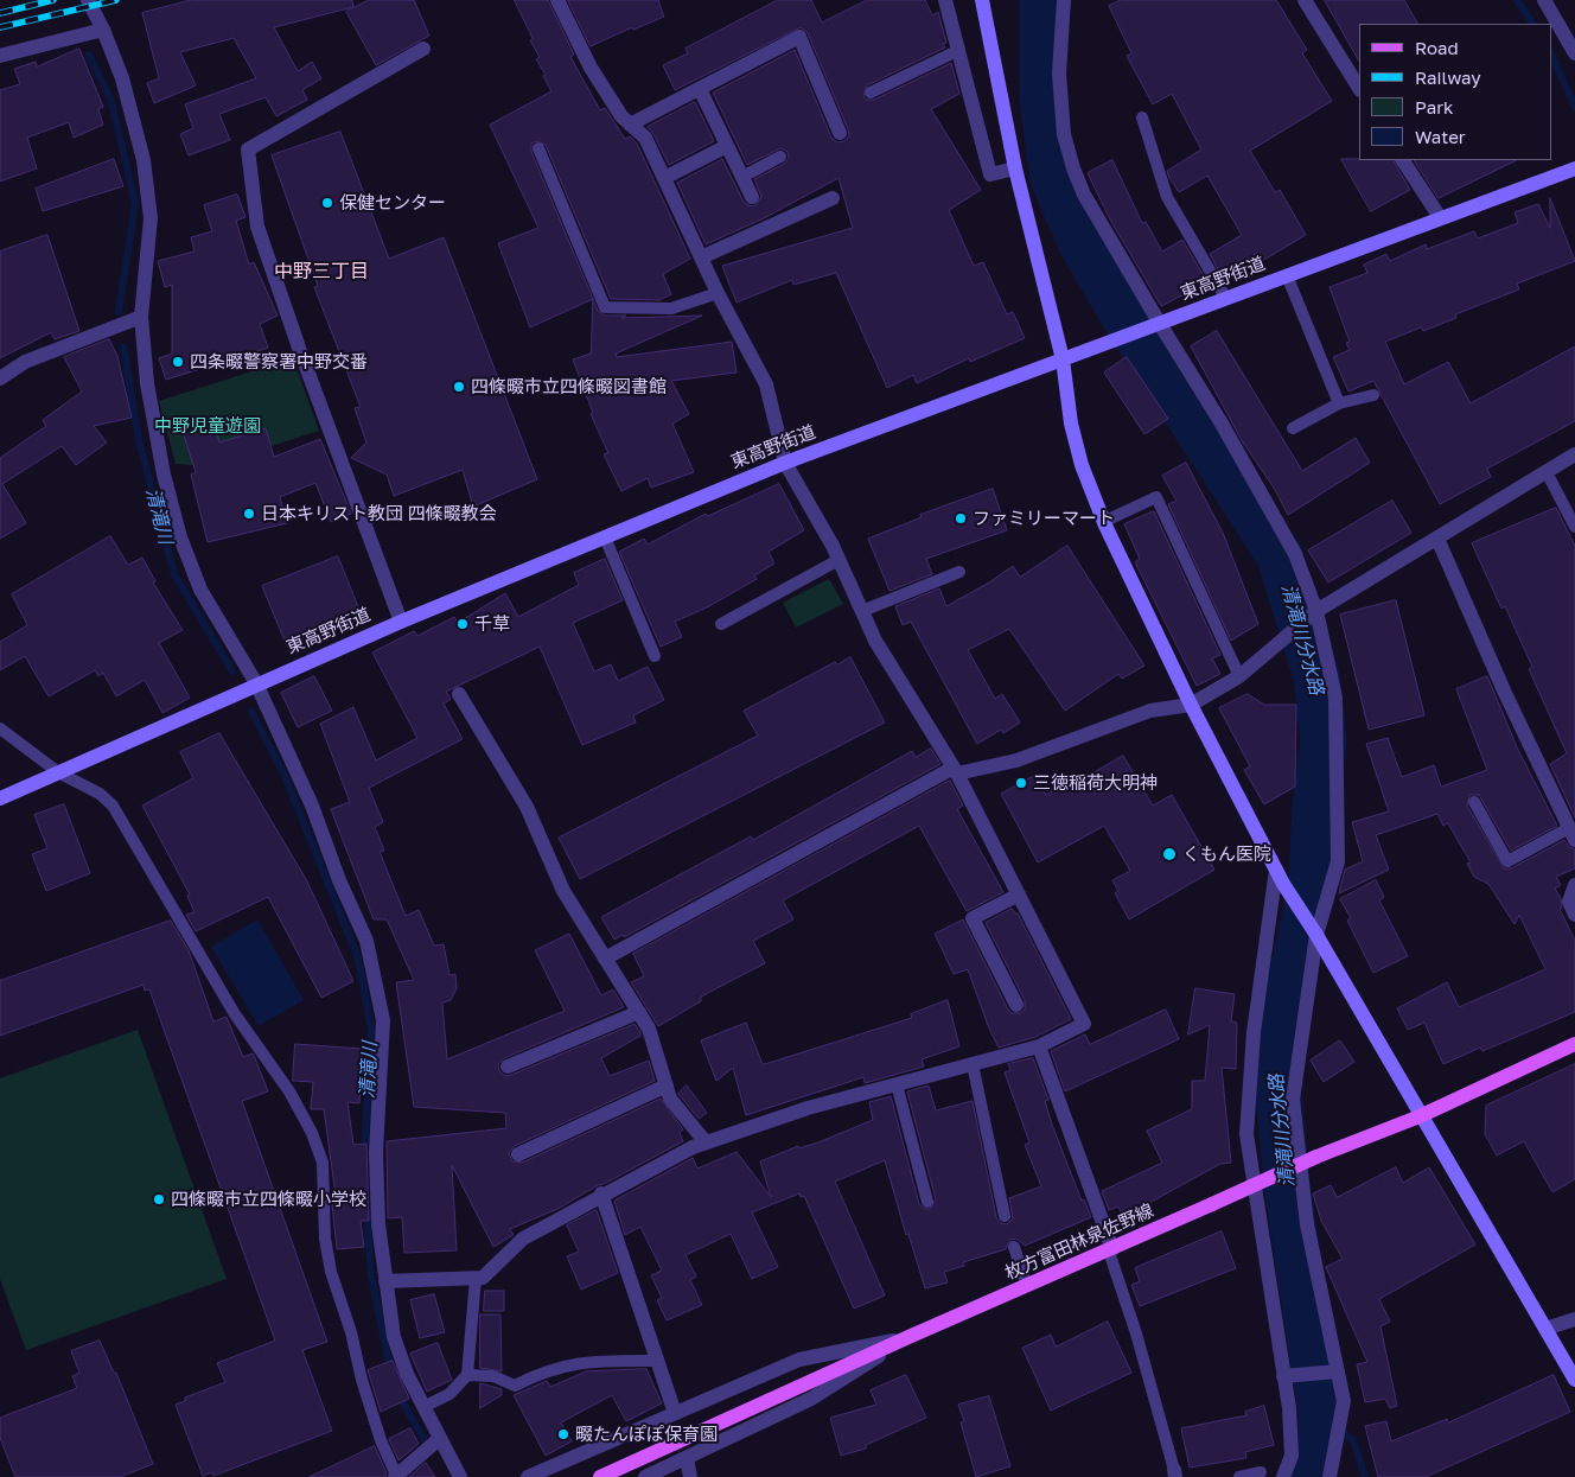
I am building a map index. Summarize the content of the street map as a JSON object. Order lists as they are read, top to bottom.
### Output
{
  "streets": {
    "main road": ["枚方富田林泉佐野線"],
    "street": ["東高野街道"]
  },
  "districts": ["中野三丁目"],
  "water": ["清滝川", "清滝川分水路"],
  "parks": ["中野児童遊園"],
  "places": [
    "保健センター",
    "四条畷警察署中野交番",
    "四條畷市立四條畷図書館",
    "日本キリスト教団 四條畷教会",
    "ファミリーマート",
    "千草",
    "三徳稲荷大明神",
    "くもん医院",
    "四條畷市立四條畷小学校",
    "畷たんぽぽ保育園"
  ],
  "legend": [
    "Road",
    "Railway",
    "Park",
    "Water"
  ]
}
